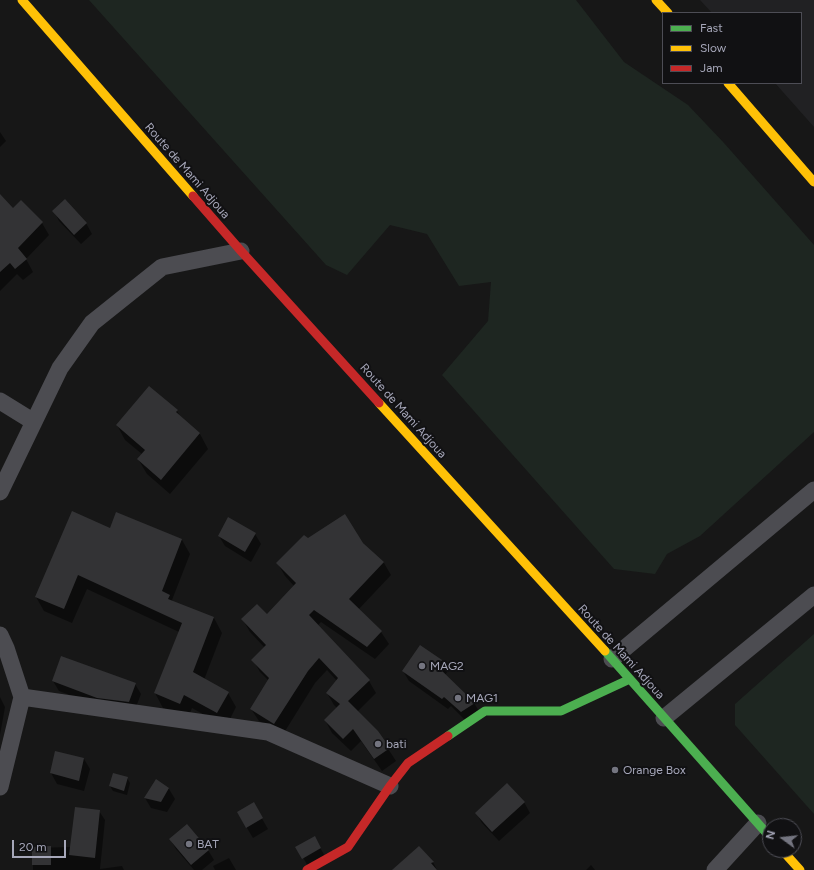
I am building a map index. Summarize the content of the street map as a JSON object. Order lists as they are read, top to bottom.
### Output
{
  "streets": {
    "street": ["Route de Mami Adjoua"]
  },
  "places": [
    "MAG2",
    "MAG1",
    "bati",
    "Orange Box",
    "BAT"
  ],
  "legend": ["Fast", "Slow", "Jam"],
  "scale_bar": "20 m",
  "north": "left"
}
